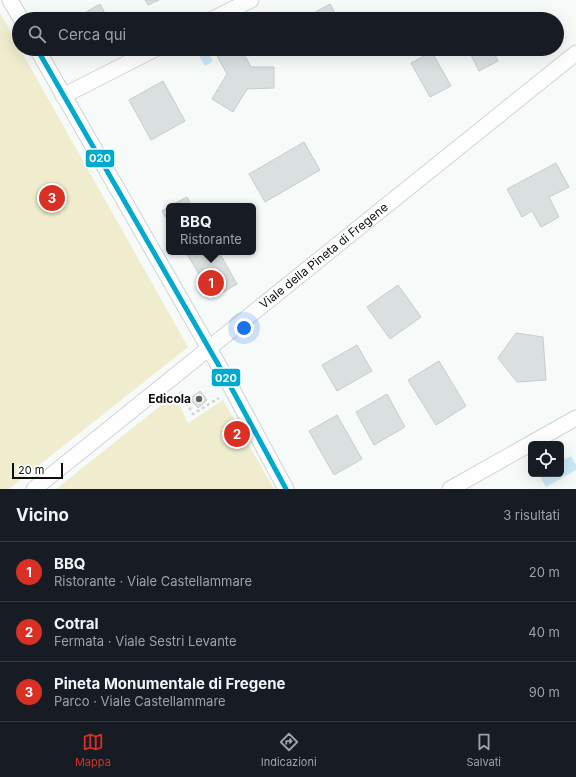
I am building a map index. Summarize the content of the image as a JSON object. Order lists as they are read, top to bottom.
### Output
{
  "streets": {
    "street": ["Viale della Pineta di Fregene"]
  },
  "places": ["Edicola"],
  "lines": ["transit line 020"],
  "scale_bar": "20 m",
  "page": {
    "search": "Cerca qui",
    "pins": ["3", "1", "2"],
    "popup": ["BBQ", "Ristorante"],
    "scale": "20 m",
    "heading": ["Vicino", "3 risultati"],
    "list": [
      {
        "mark": "1",
        "name": "BBQ",
        "note": "Ristorante · Viale Castellammare",
        "value": "20 m"
      },
      {
        "mark": "2",
        "name": "Cotral",
        "note": "Fermata · Viale Sestri Levante",
        "value": "40 m"
      },
      {
        "mark": "3",
        "name": "Pineta Monumentale di Fregene",
        "note": "Parco · Viale Castellammare",
        "value": "90 m"
      }
    ],
    "nav": ["Mappa", "Indicazioni", "Salvati"]
  }
}
